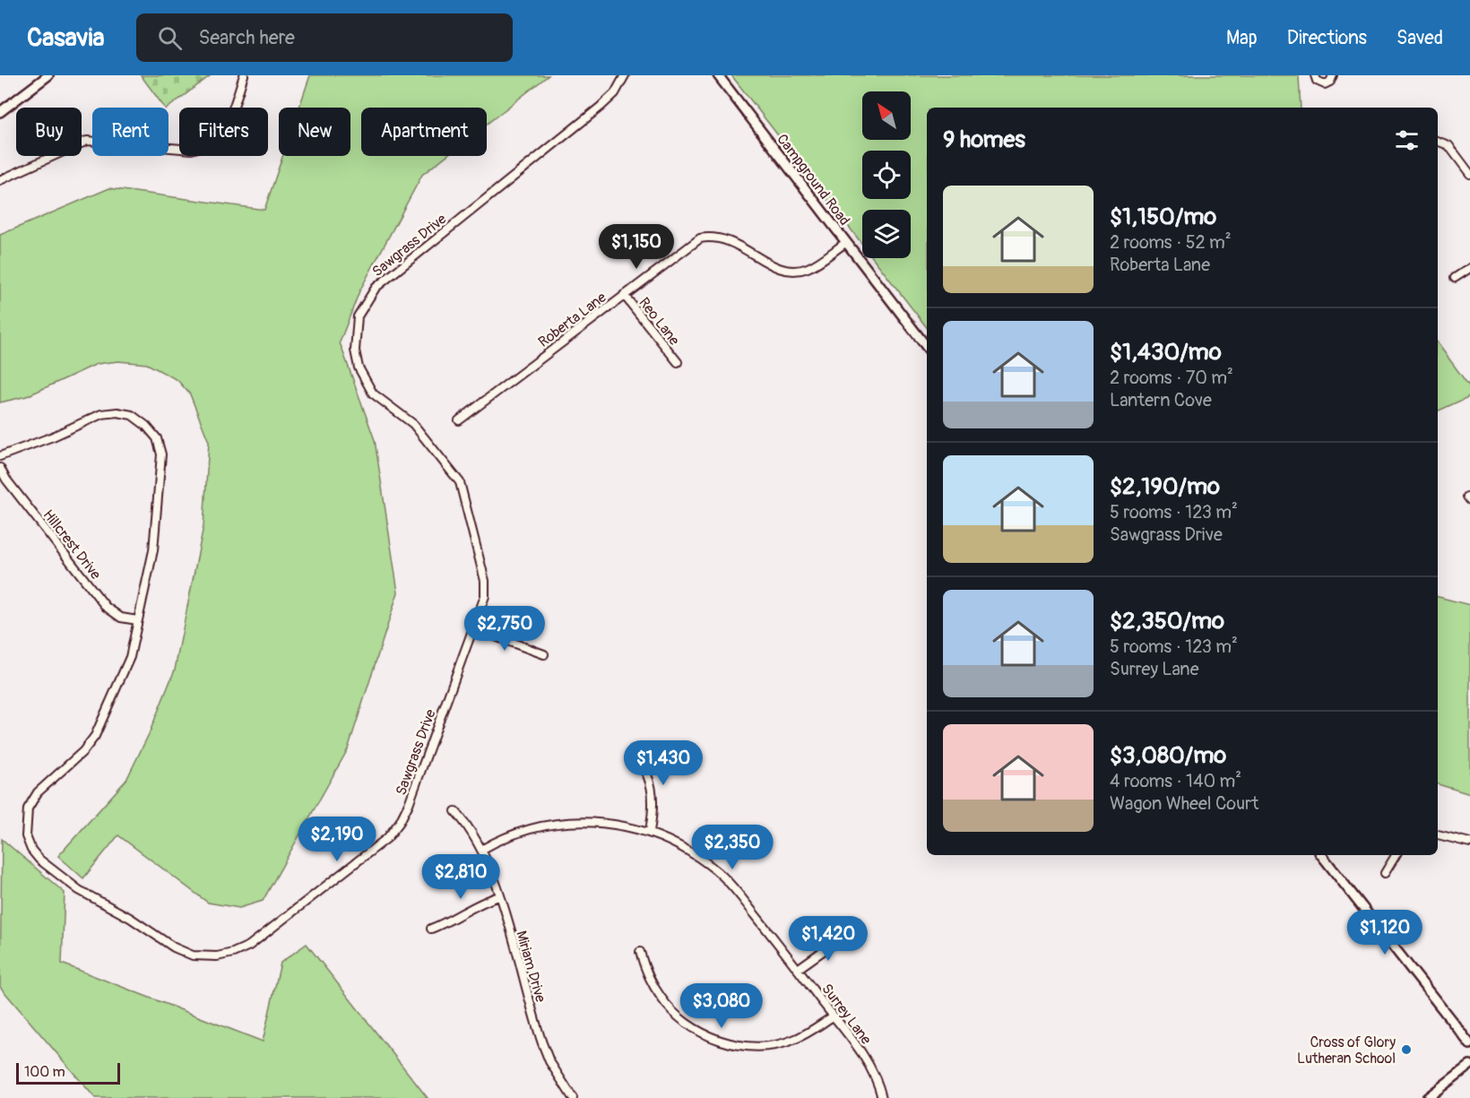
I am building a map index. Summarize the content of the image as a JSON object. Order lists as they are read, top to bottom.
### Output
{
  "streets": {
    "street": [
      "Campground Road",
      "Sawgrass Drive",
      "Roberta Lane",
      "Reo Lane",
      "Hillcrest Drive",
      "Miriam Drive",
      "Surrey Lane"
    ]
  },
  "crossings": [
    ["Campground Road", "Roberta Lane"],
    ["Sawgrass Drive", "Hillcrest Drive"],
    ["Roberta Lane", "Reo Lane"],
    ["Miriam Drive", "Surrey Lane"]
  ],
  "places": ["Cross of Glory Lutheran School"],
  "scale_bar": "100 m",
  "north": "top left",
  "page": {
    "header": "Casavia",
    "search": "Search here",
    "nav": ["Map", "Directions", "Saved"],
    "chip": [
      "Buy",
      "Rent",
      "Filters",
      "New",
      "Apartment"
    ],
    "heading": "9 homes",
    "list": [
      {
        "name": "$1,150/mo",
        "note": "2 rooms · 52 m² · Roberta Lane"
      },
      {
        "name": "$1,430/mo",
        "note": "2 rooms · 70 m² · Lantern Cove"
      },
      {
        "name": "$2,190/mo",
        "note": "5 rooms · 123 m² · Sawgrass Drive"
      },
      {
        "name": "$2,350/mo",
        "note": "5 rooms · 123 m² · Surrey Lane"
      },
      {
        "name": "$3,080/mo",
        "note": "4 rooms · 140 m² · Wagon Wheel Court"
      }
    ],
    "price": [
      "$1,150",
      "$2,750",
      "$1,430",
      "$2,190",
      "$2,350",
      "$2,810",
      "$1,120",
      "$1,420",
      "$3,080"
    ],
    "scale": "100 m"
  }
}
